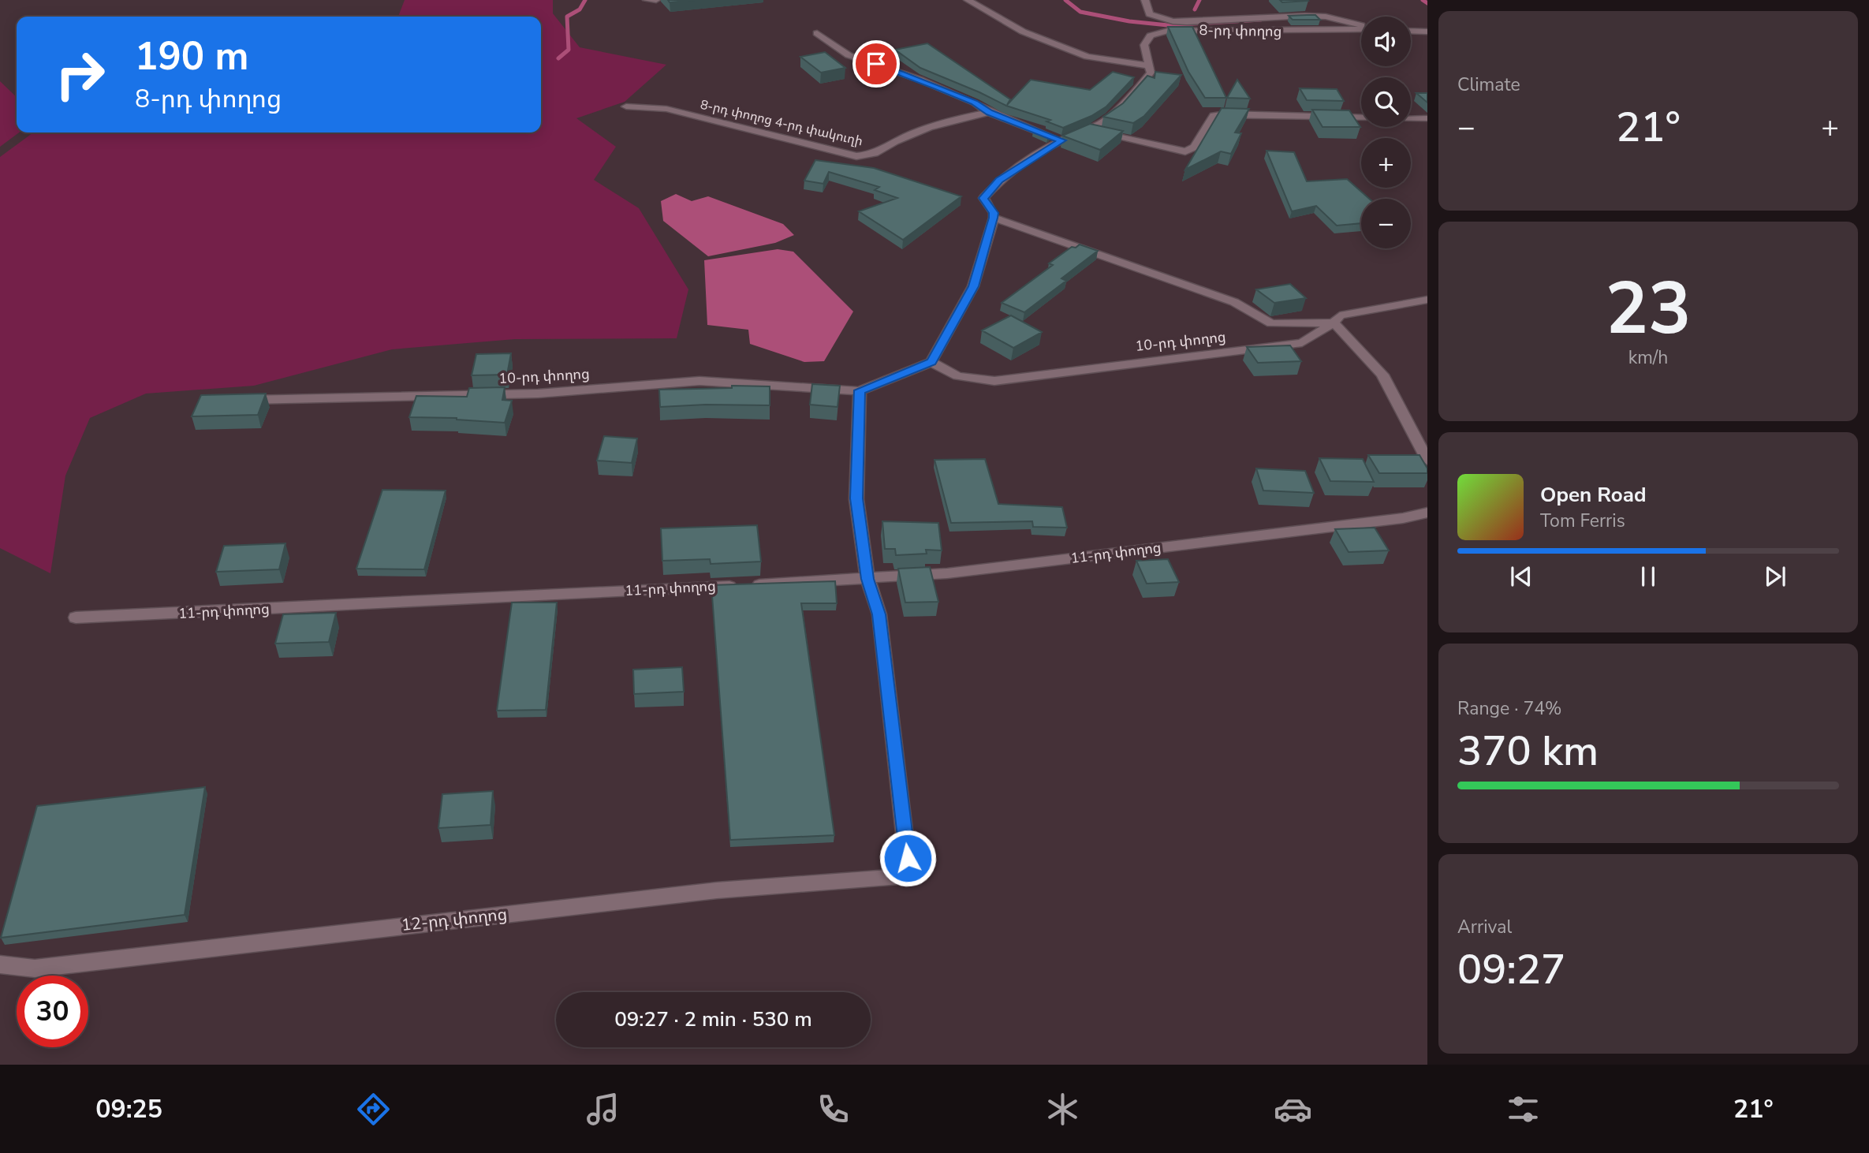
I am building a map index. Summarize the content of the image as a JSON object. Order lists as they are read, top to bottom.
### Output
{
  "streets": {
    "street": [
      "8-րդ փողոց",
      "8-րդ փողոց 4-րդ փակուղի",
      "10-րդ փողոց",
      "11-րդ փողոց",
      "12-րդ փողոց"
    ]
  },
  "crossings": [
    ["11-րդ փողոց", "12-րդ փողոց"]
  ],
  "page": {
    "tile": [
      "Climate",
      ["23", "km/h"],
      ["Range · 74%", "370 km"],
      ["Arrival", "09:27"]
    ],
    "map_buttons": ["+", "−"],
    "turn": ["190 m", "8-րդ փողոց"],
    "heat": ["−", "21°", "+"],
    "song": ["Open Road", "Tom Ferris"],
    "limit": "30",
    "trip": "09:27 · 2 min · 530 m",
    "tabs": ["09:25", "21°"]
  }
}
